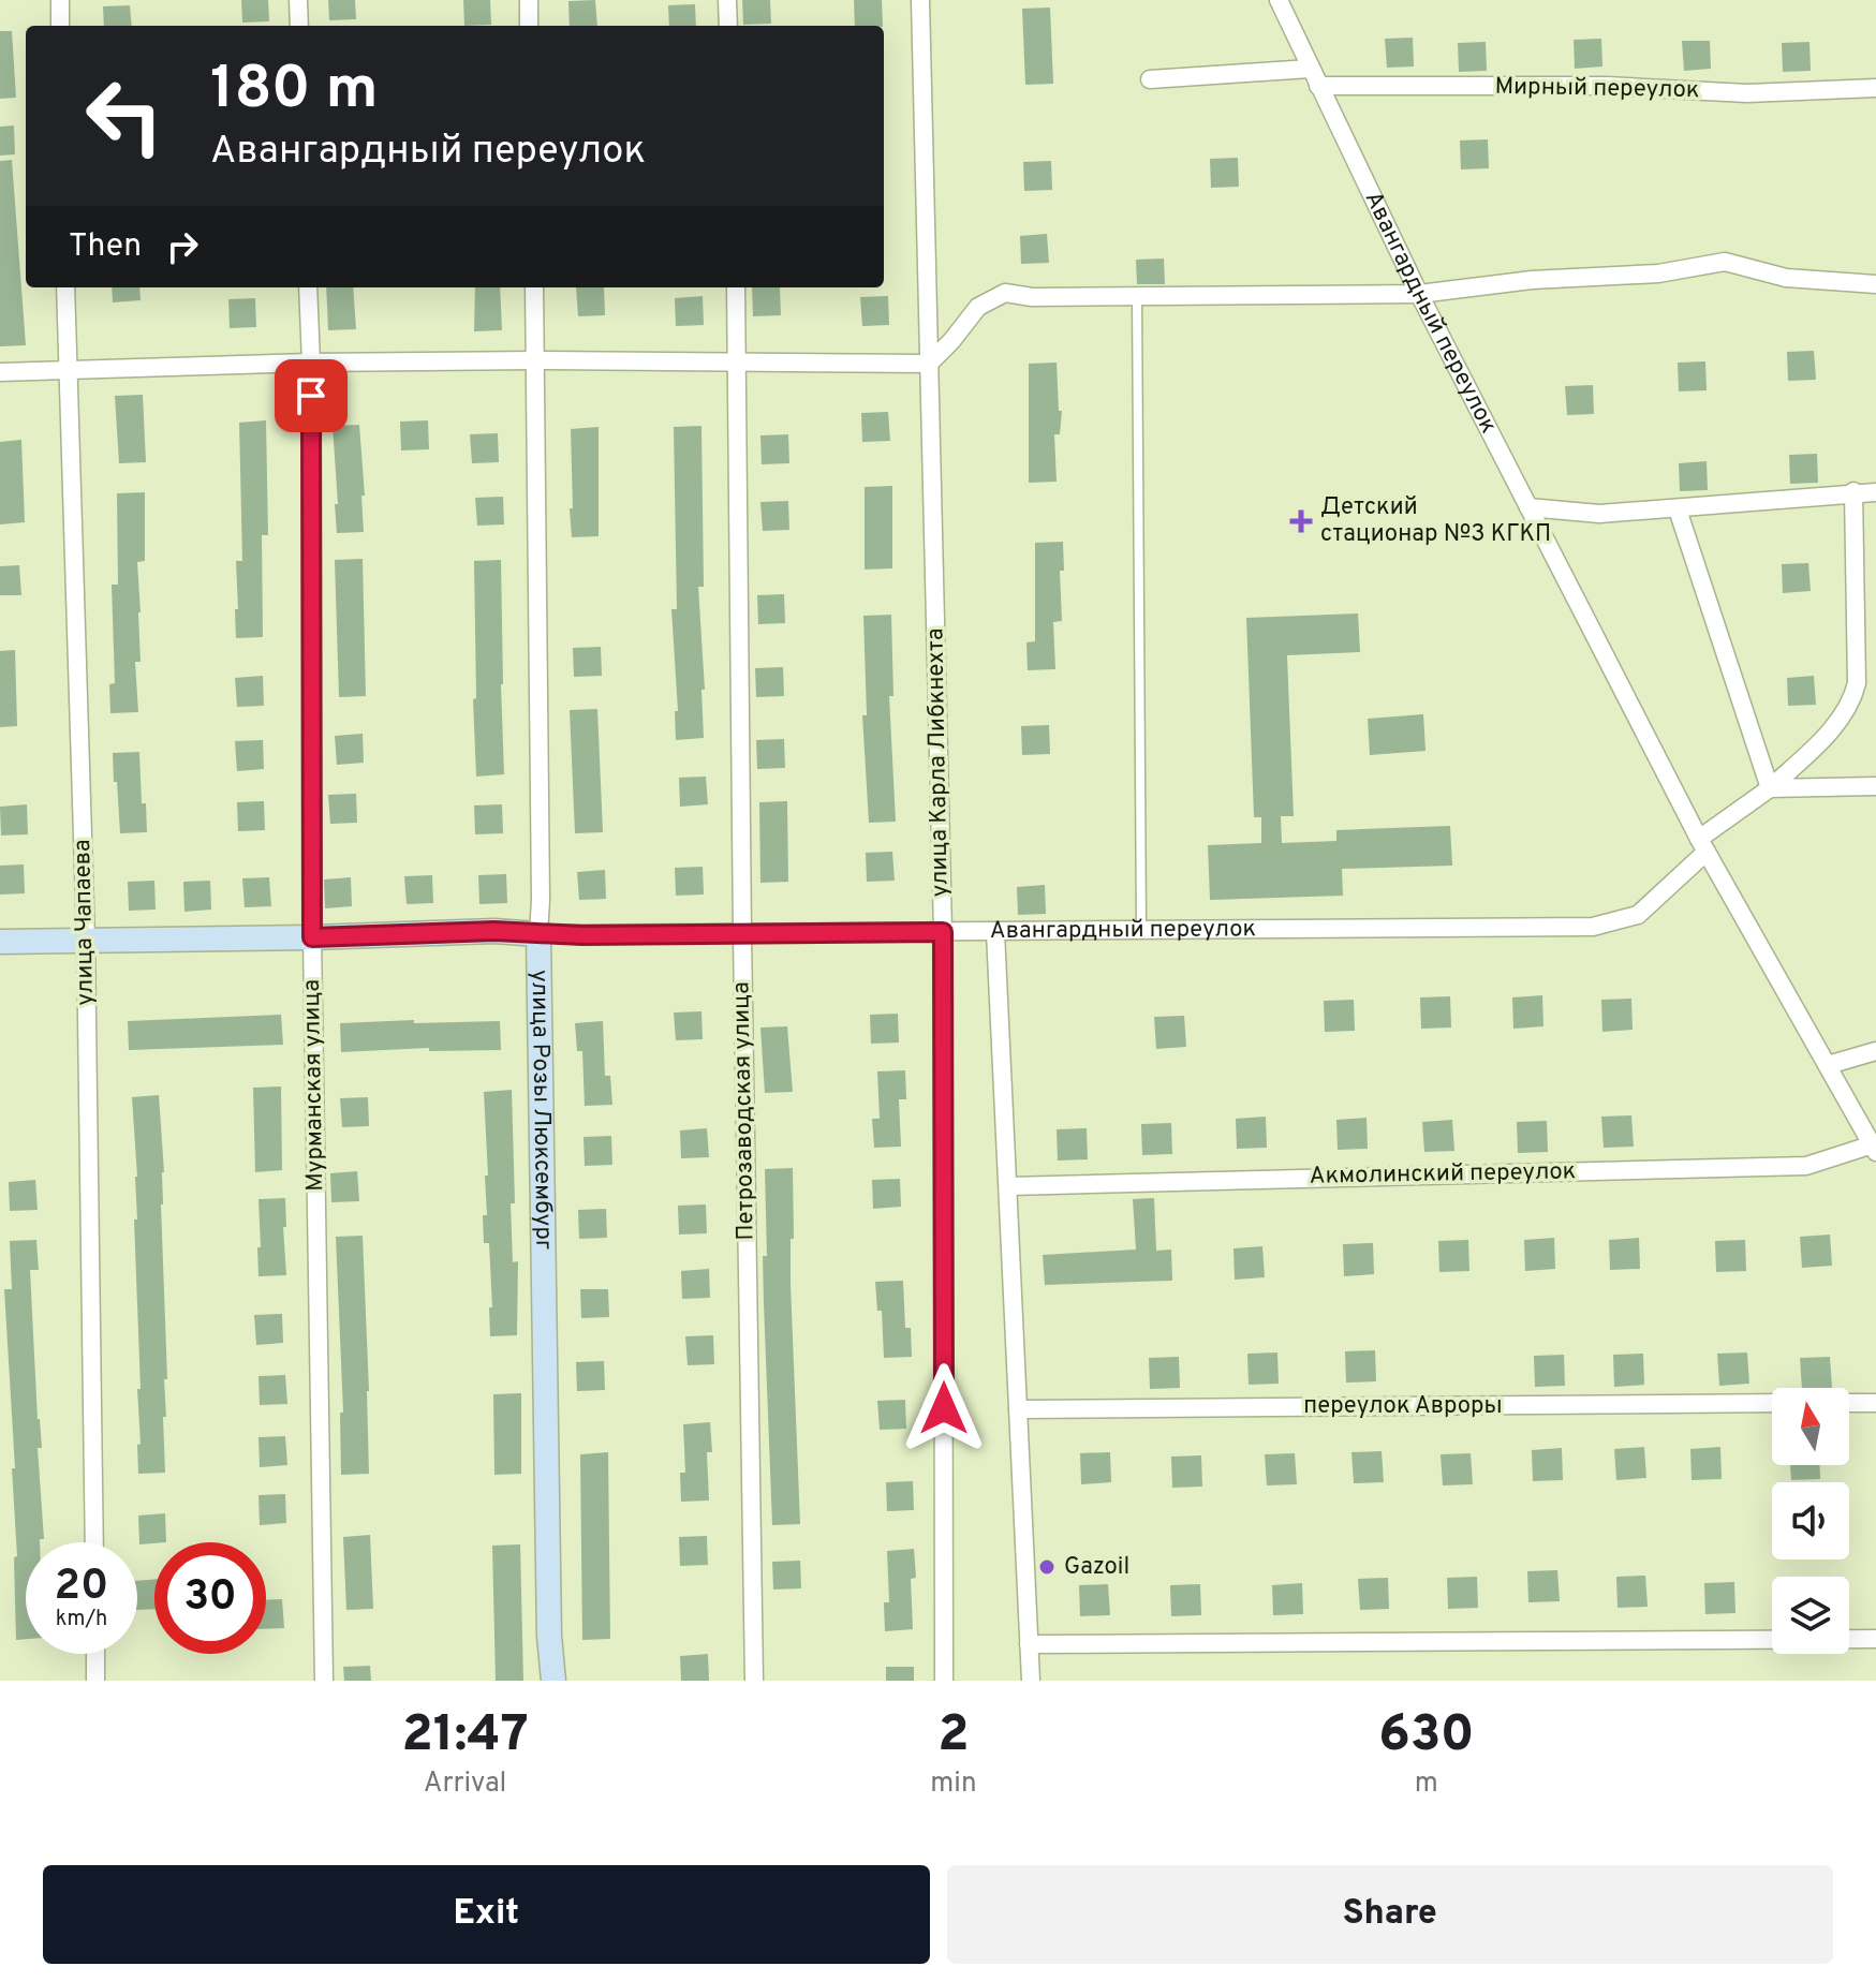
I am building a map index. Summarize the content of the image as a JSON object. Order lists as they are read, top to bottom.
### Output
{
  "streets": {
    "main road": ["Авангардный переулок", "улица Розы Люксембург"],
    "street": [
      "Мирный переулок",
      "улица Карла Либкнехта",
      "улица Чапаева",
      "Мурманская улица",
      "Петрозаводская улица",
      "Акмолинский переулок",
      "переулок Авроры"
    ]
  },
  "crossings": [
    ["Мирный переулок", "Авангардный переулок"],
    ["Авангардный переулок", "улица Карла Либкнехта"],
    ["Авангардный переулок", "улица Чапаева"],
    ["Авангардный переулок", "Мурманская улица"],
    ["Авангардный переулок", "улица Розы Люксембург"],
    ["Авангардный переулок", "Петрозаводская улица"],
    ["Авангардный переулок", "Акмолинский переулок"]
  ],
  "places": {
    "health": ["Детский стационар №3 КГКП"],
    "other": ["Gazoil"]
  },
  "north": "top",
  "page": {
    "turn": ["180 m", "Авангардный переулок"],
    "then": "Then",
    "speed": "20 km/h",
    "limit": "30",
    "eta": [
      "21:47",
      "Arrival",
      "2",
      "min",
      "630",
      "m"
    ],
    "buttons": ["Exit", "Share"]
  }
}
